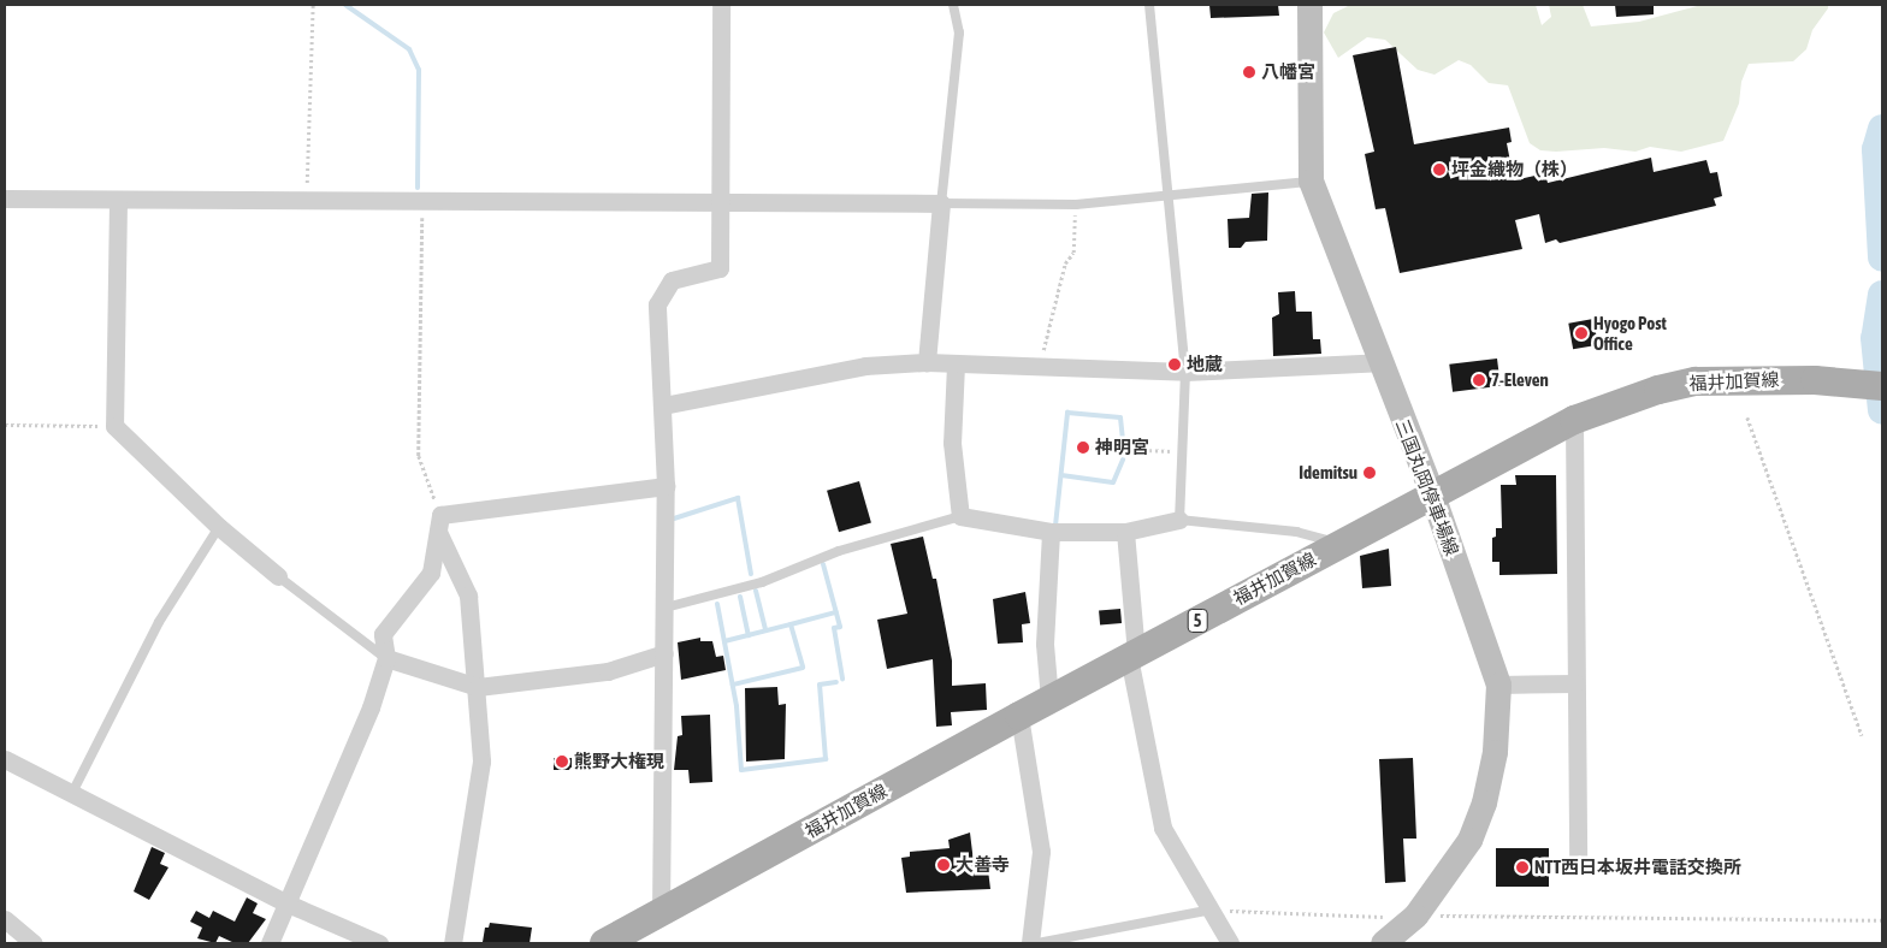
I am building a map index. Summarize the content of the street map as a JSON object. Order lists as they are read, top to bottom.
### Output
{
  "streets": {
    "main road": ["福井加賀線", "三国丸岡停車場線", "5"]
  },
  "crossings": [
    ["福井加賀線", "三国丸岡停車場線"]
  ],
  "places": [
    "八幡宮",
    "坪金織物（株）",
    "Hyogo Post Office",
    "地蔵",
    "7-Eleven",
    "神明宮",
    "Idemitsu",
    "熊野大権現",
    "大善寺",
    "NTT西日本坂井電話交換所"
  ]
}
